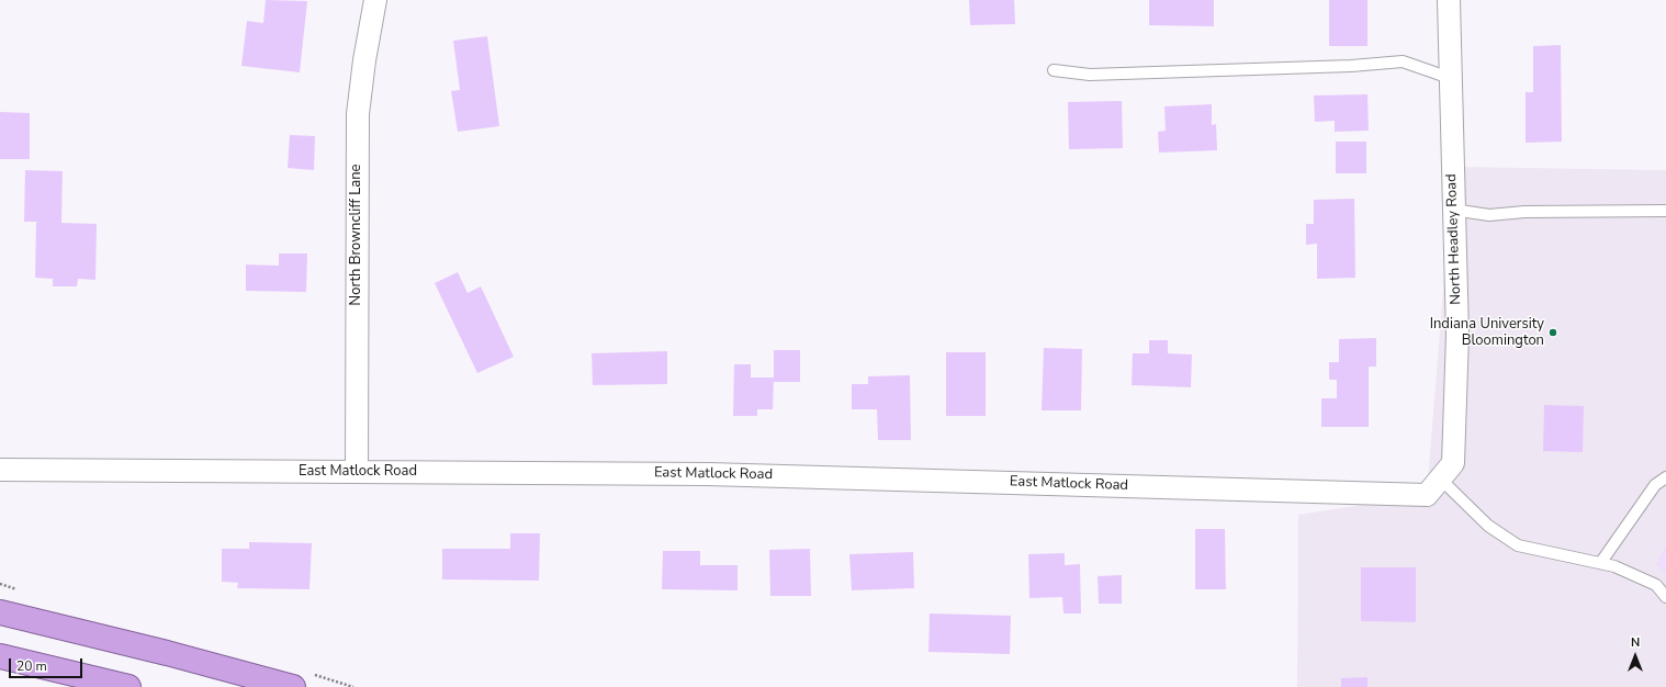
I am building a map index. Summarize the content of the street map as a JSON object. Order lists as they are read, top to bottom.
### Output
{
  "streets": {
    "street": ["North Browncliff Lane", "North Headley Road", "East Matlock Road"]
  },
  "crossings": [
    ["North Browncliff Lane", "East Matlock Road"],
    ["North Headley Road", "East Matlock Road"]
  ],
  "places": ["Indiana University Bloomington"],
  "scale_bar": "20 m",
  "north": "top"
}
